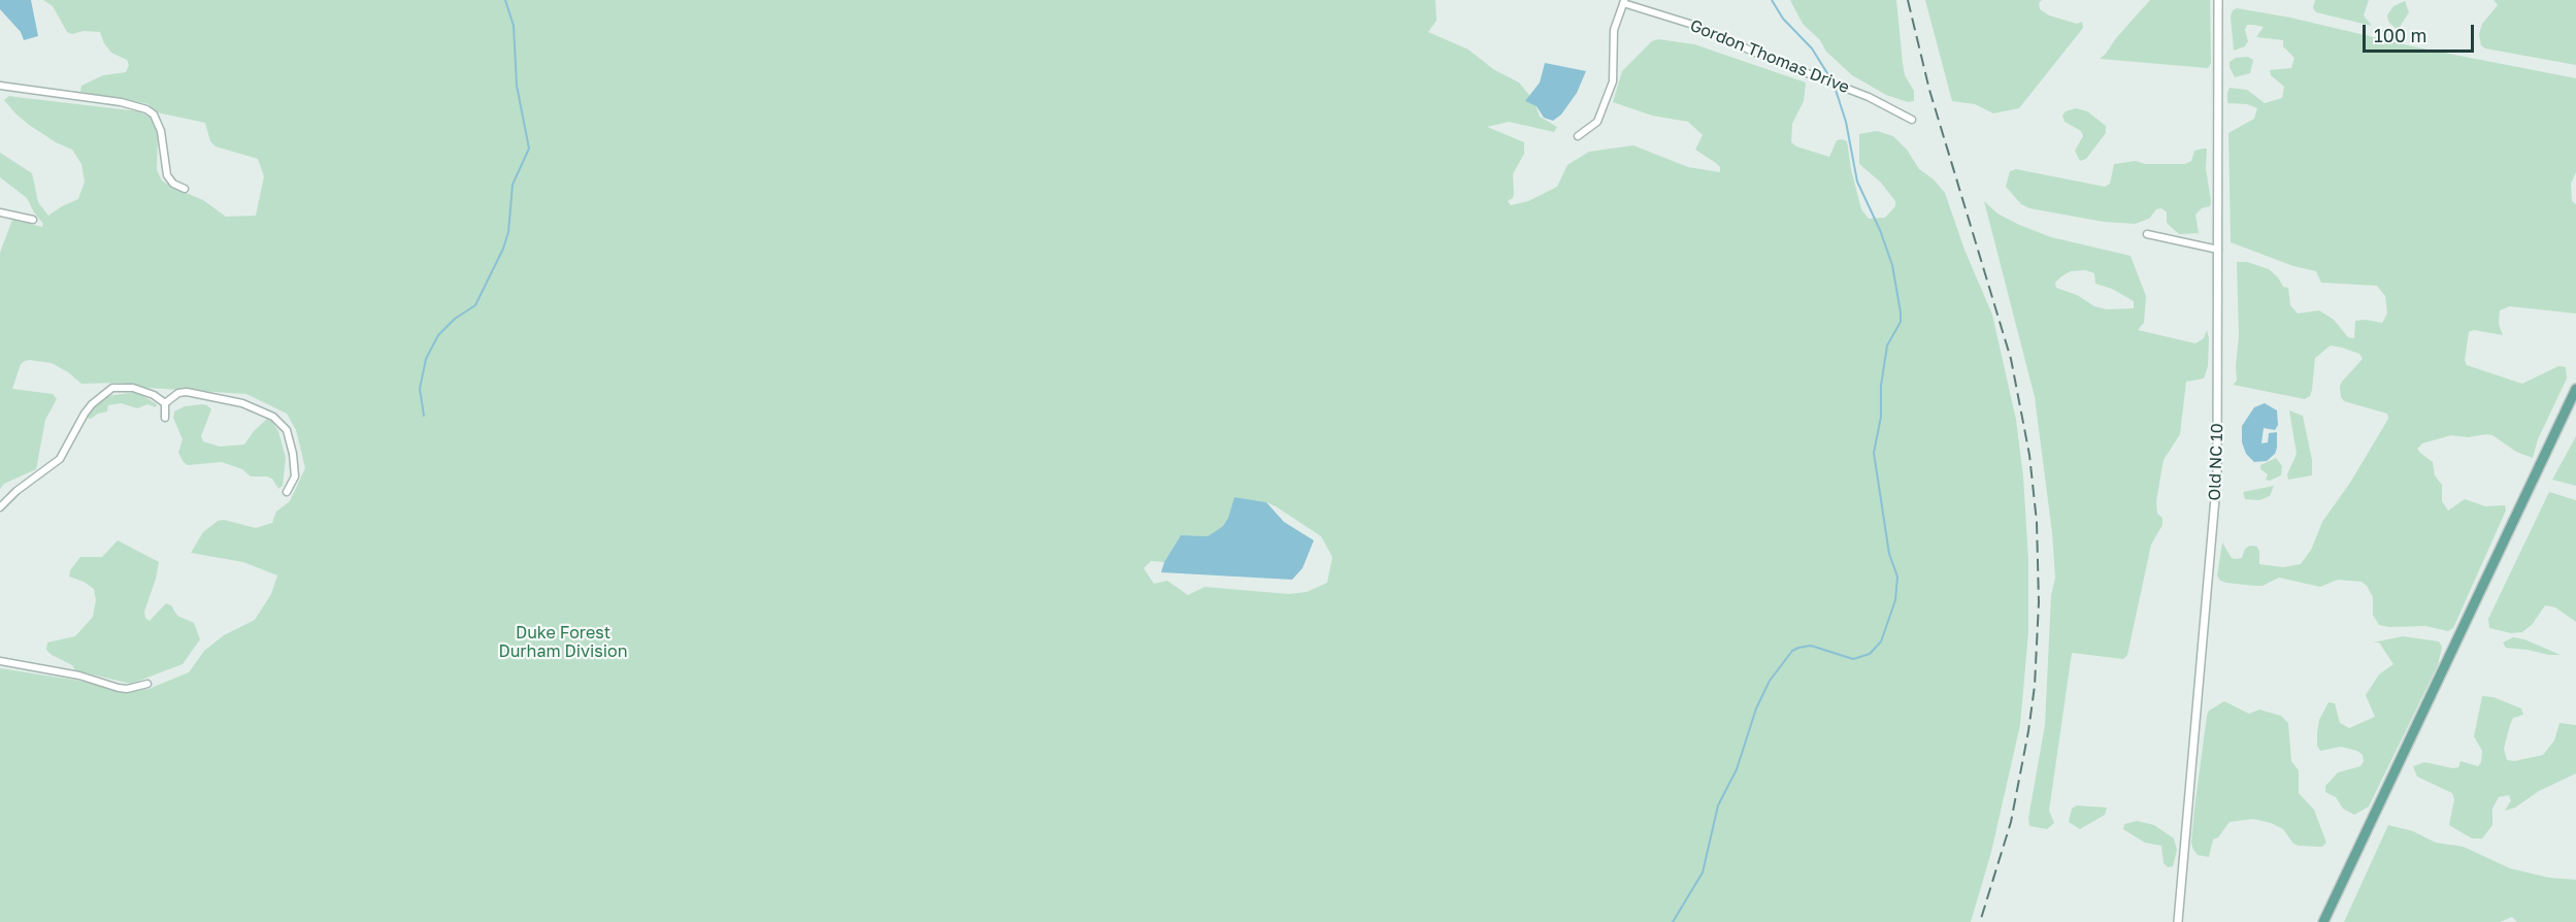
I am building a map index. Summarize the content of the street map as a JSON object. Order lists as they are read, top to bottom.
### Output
{
  "streets": {
    "street": ["Gordon Thomas Drive", "Old NC 10"]
  },
  "parks": ["Duke Forest Durham Division"],
  "scale_bar": "100 m"
}
